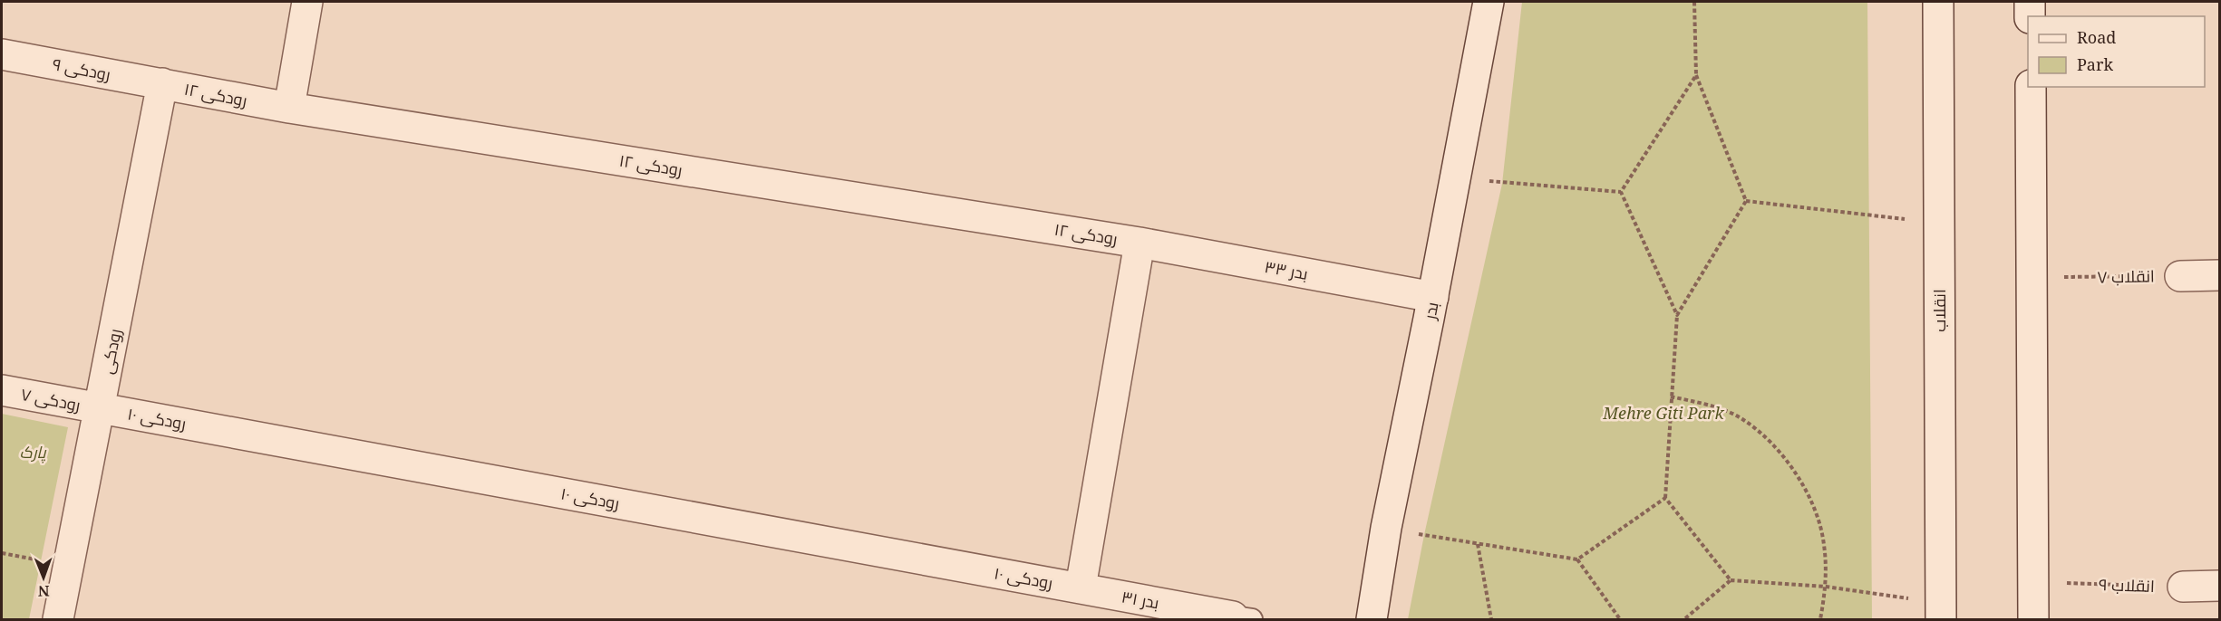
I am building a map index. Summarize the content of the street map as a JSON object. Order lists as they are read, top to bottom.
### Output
{
  "streets": {
    "street": [
      "رودکی ۹",
      "رودکی ۱۲",
      "بدر ۳۳",
      "بدر",
      "انقلاب",
      "رودکی",
      "رودکی ۷",
      "رودکی ۱۰",
      "بدر ۳۱"
    ],
    "path": ["انقلاب ۷", "انقلاب ۹"]
  },
  "crossings": [
    ["رودکی ۹", "رودکی ۱۲"],
    ["رودکی ۹", "رودکی"],
    ["رودکی ۱۲", "بدر ۳۳"],
    ["رودکی ۱۲", "رودکی"],
    ["بدر ۳۳", "بدر"],
    ["رودکی", "رودکی ۷"],
    ["رودکی", "رودکی ۱۰"],
    ["رودکی ۷", "رودکی ۱۰"],
    ["رودکی ۱۰", "بدر ۳۱"]
  ],
  "parks": ["Mehre Giti Park", "پارک"],
  "legend": ["Road", "Park"],
  "north": "bottom"
}
